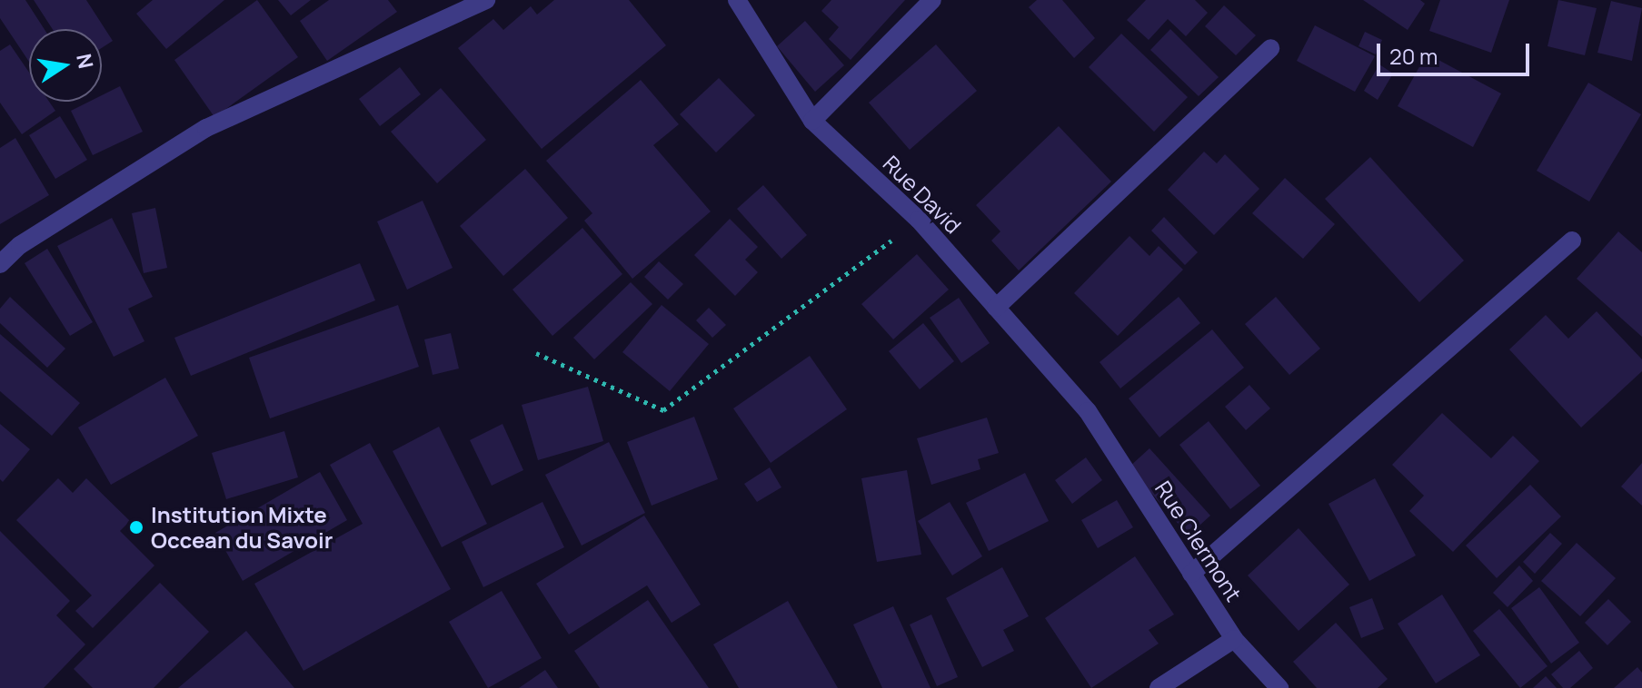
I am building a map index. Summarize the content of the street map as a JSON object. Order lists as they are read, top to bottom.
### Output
{
  "streets": {
    "street": ["Rue David", "Rue Clermont"]
  },
  "crossings": [
    ["Rue David", "Rue Clermont"]
  ],
  "places": ["Institution Mixte Occean du Savoir"],
  "scale_bar": "20 m",
  "north": "right"
}
